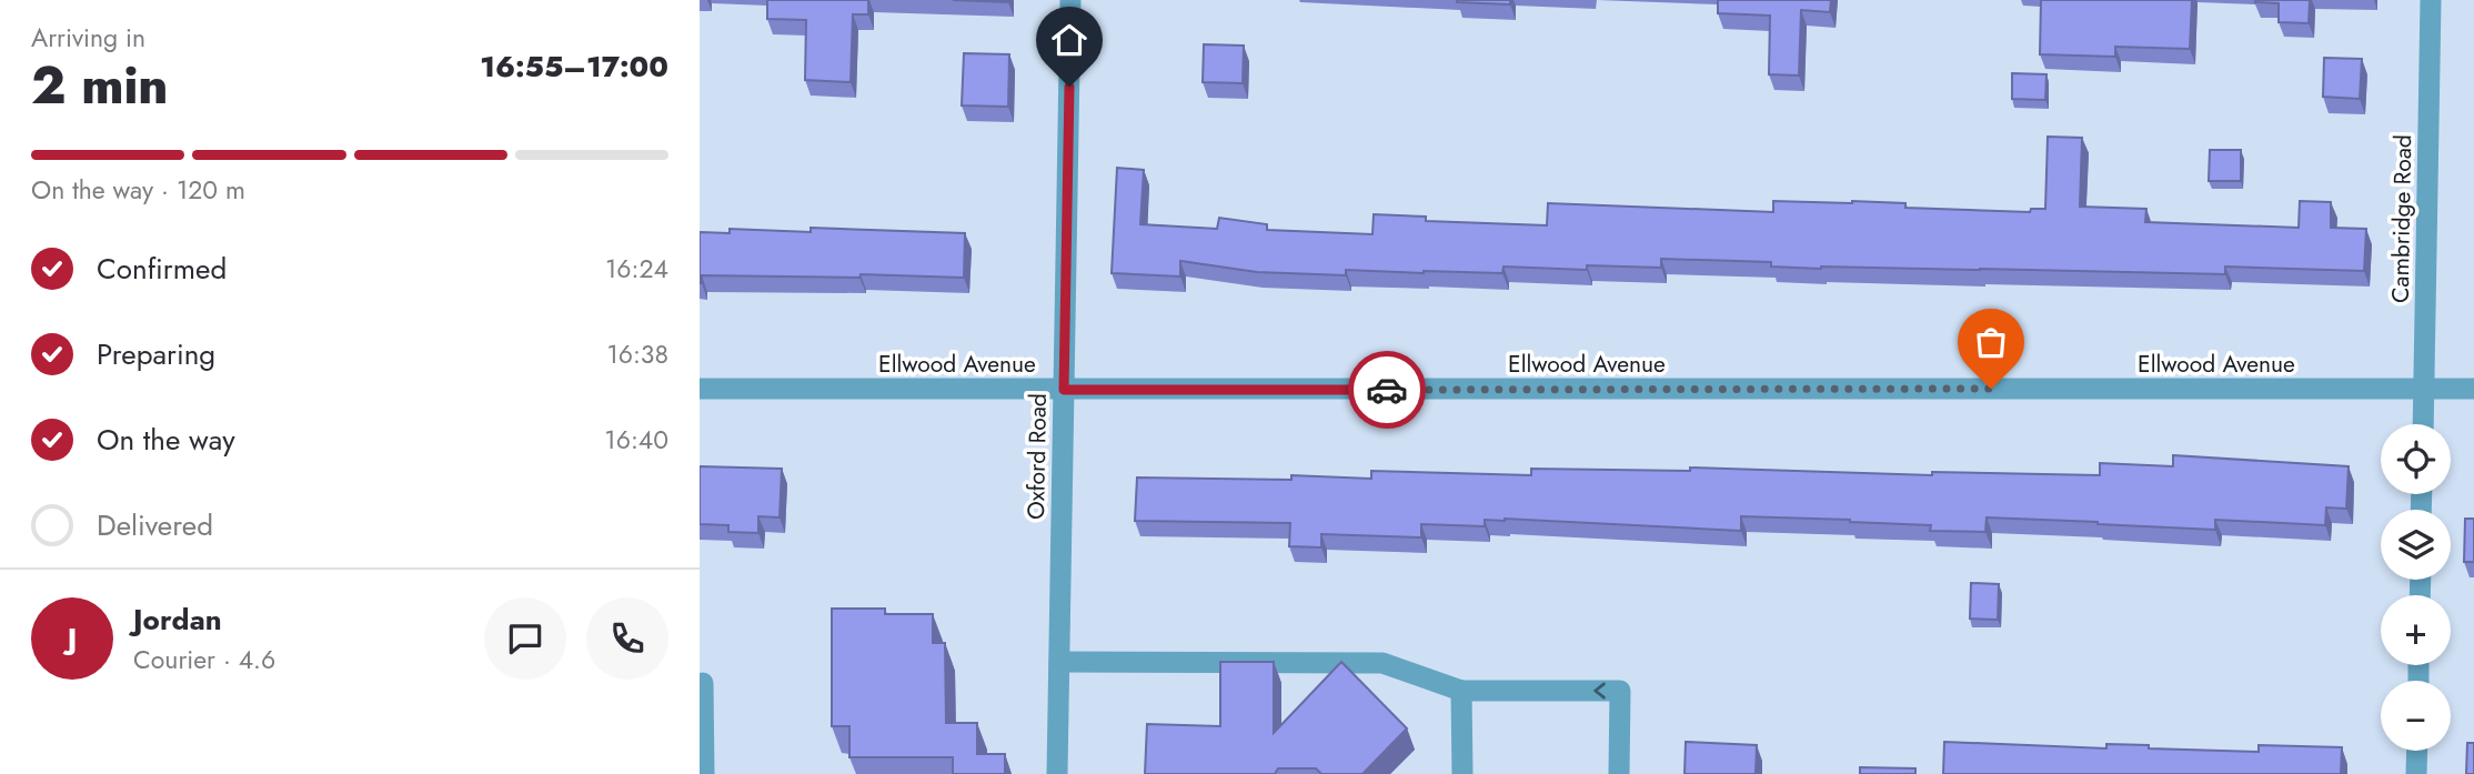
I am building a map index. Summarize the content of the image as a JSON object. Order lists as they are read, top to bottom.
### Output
{
  "streets": {
    "street": ["Cambridge Road", "Ellwood Avenue", "Oxford Road"]
  },
  "crossings": [
    ["Cambridge Road", "Ellwood Avenue"],
    ["Ellwood Avenue", "Oxford Road"]
  ],
  "page": {
    "heading": ["2 min", "Arriving in", "16:55–17:00"],
    "panel": ["Jordan", "Courier · 4.6"],
    "bar": "On the way · 120 m",
    "list": [
      ["Confirmed", "16:24"],
      ["Preparing", "16:38"],
      ["On the way", "16:40"],
      "Delivered"
    ],
    "map_buttons": ["+", "−"],
    "round": "J"
  }
}
